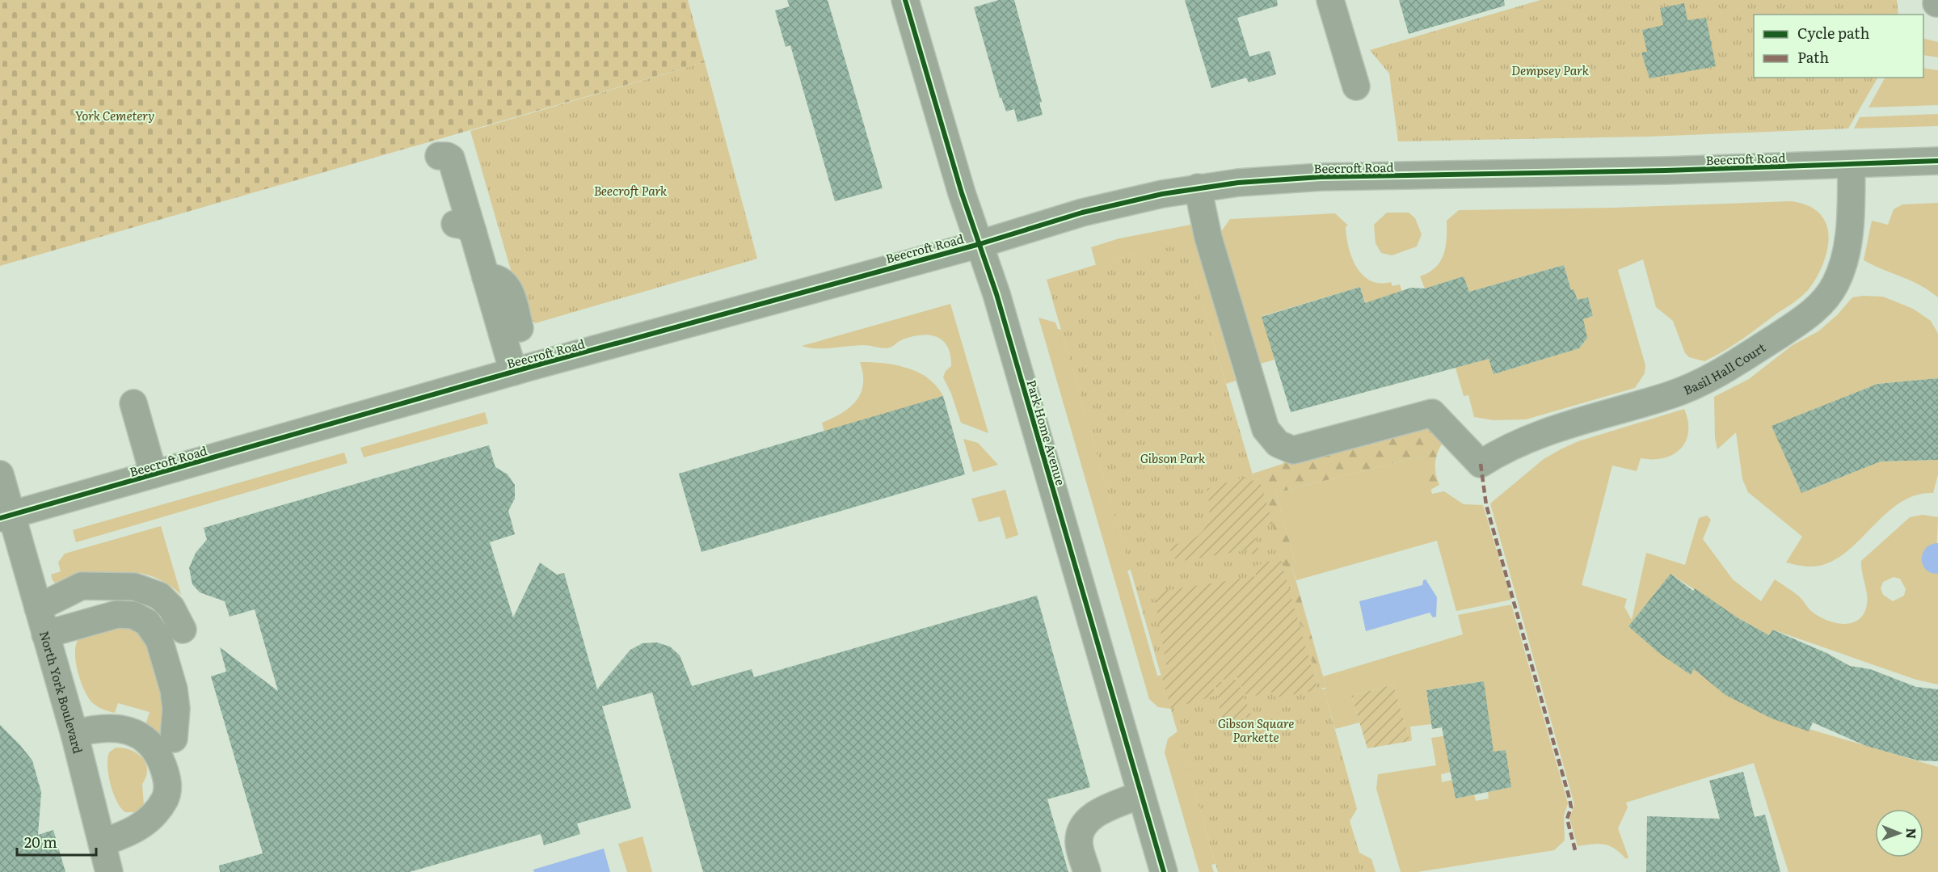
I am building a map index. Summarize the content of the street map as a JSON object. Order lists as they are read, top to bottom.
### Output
{
  "streets": {
    "street": [
      "Beecroft Road",
      "Basil Hall Court",
      "Park Home Avenue",
      "North York Boulevard"
    ]
  },
  "crossings": [
    ["Beecroft Road", "Basil Hall Court"],
    ["Beecroft Road", "Park Home Avenue"],
    ["Beecroft Road", "North York Boulevard"]
  ],
  "parks": [
    "Dempsey Park",
    "York Cemetery",
    "Beecroft Park",
    "Gibson Park",
    "Gibson Square Parkette"
  ],
  "legend": ["Cycle path", "Path"],
  "scale_bar": "20 m",
  "north": "right"
}
